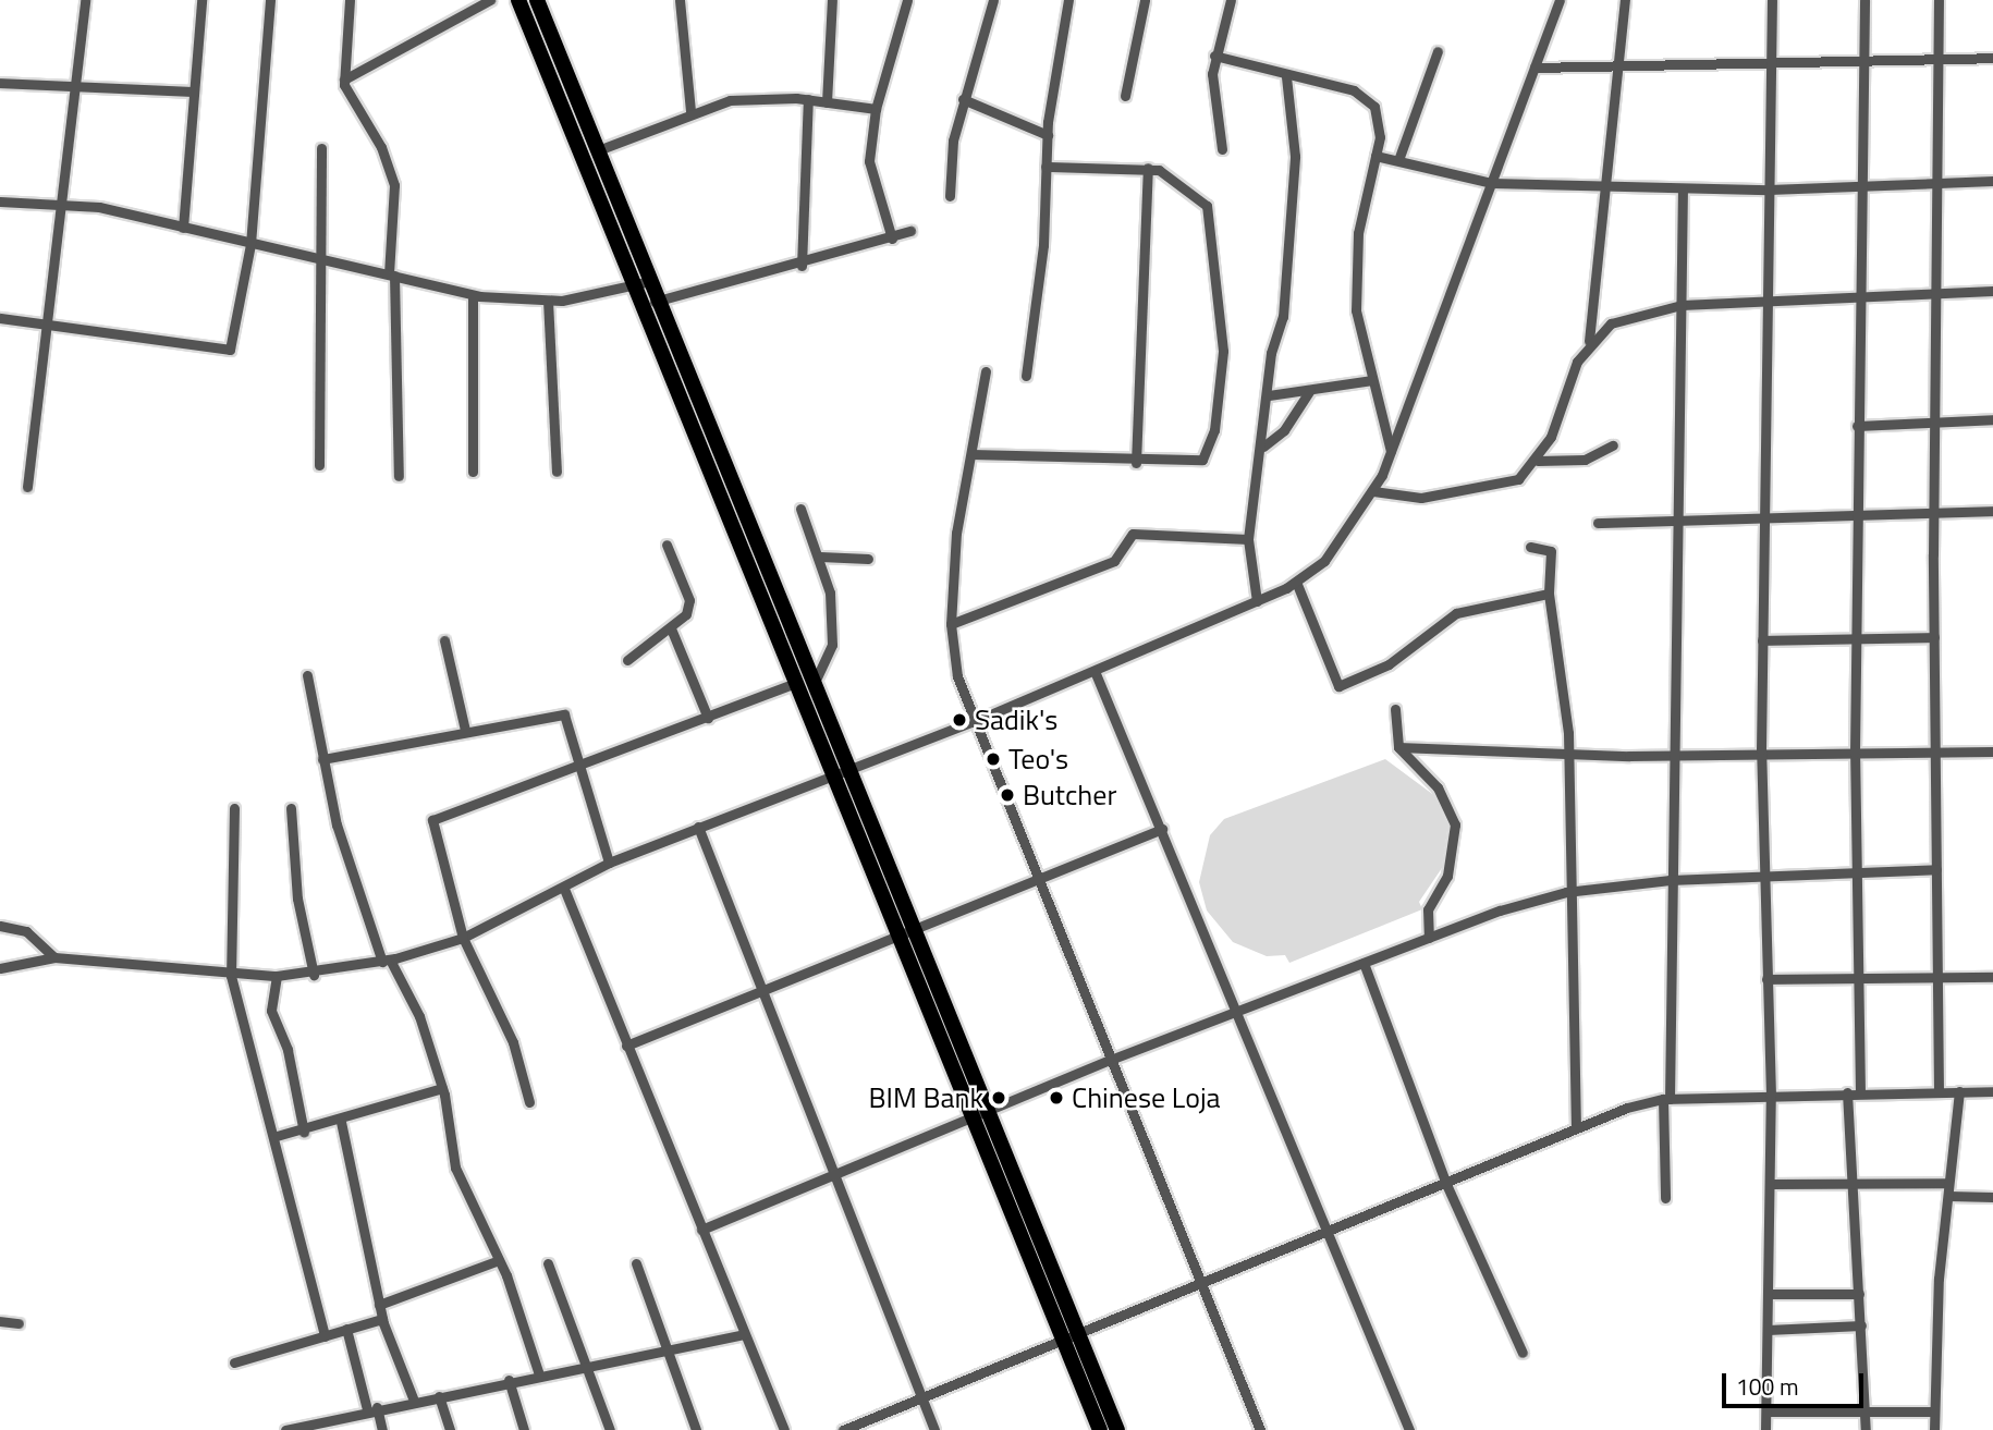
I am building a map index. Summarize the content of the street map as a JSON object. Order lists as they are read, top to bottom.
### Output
{
  "places": [
    "Sadik's",
    "Teo's",
    "Butcher",
    "BIM Bank",
    "Chinese Loja"
  ],
  "scale_bar": "100 m"
}
